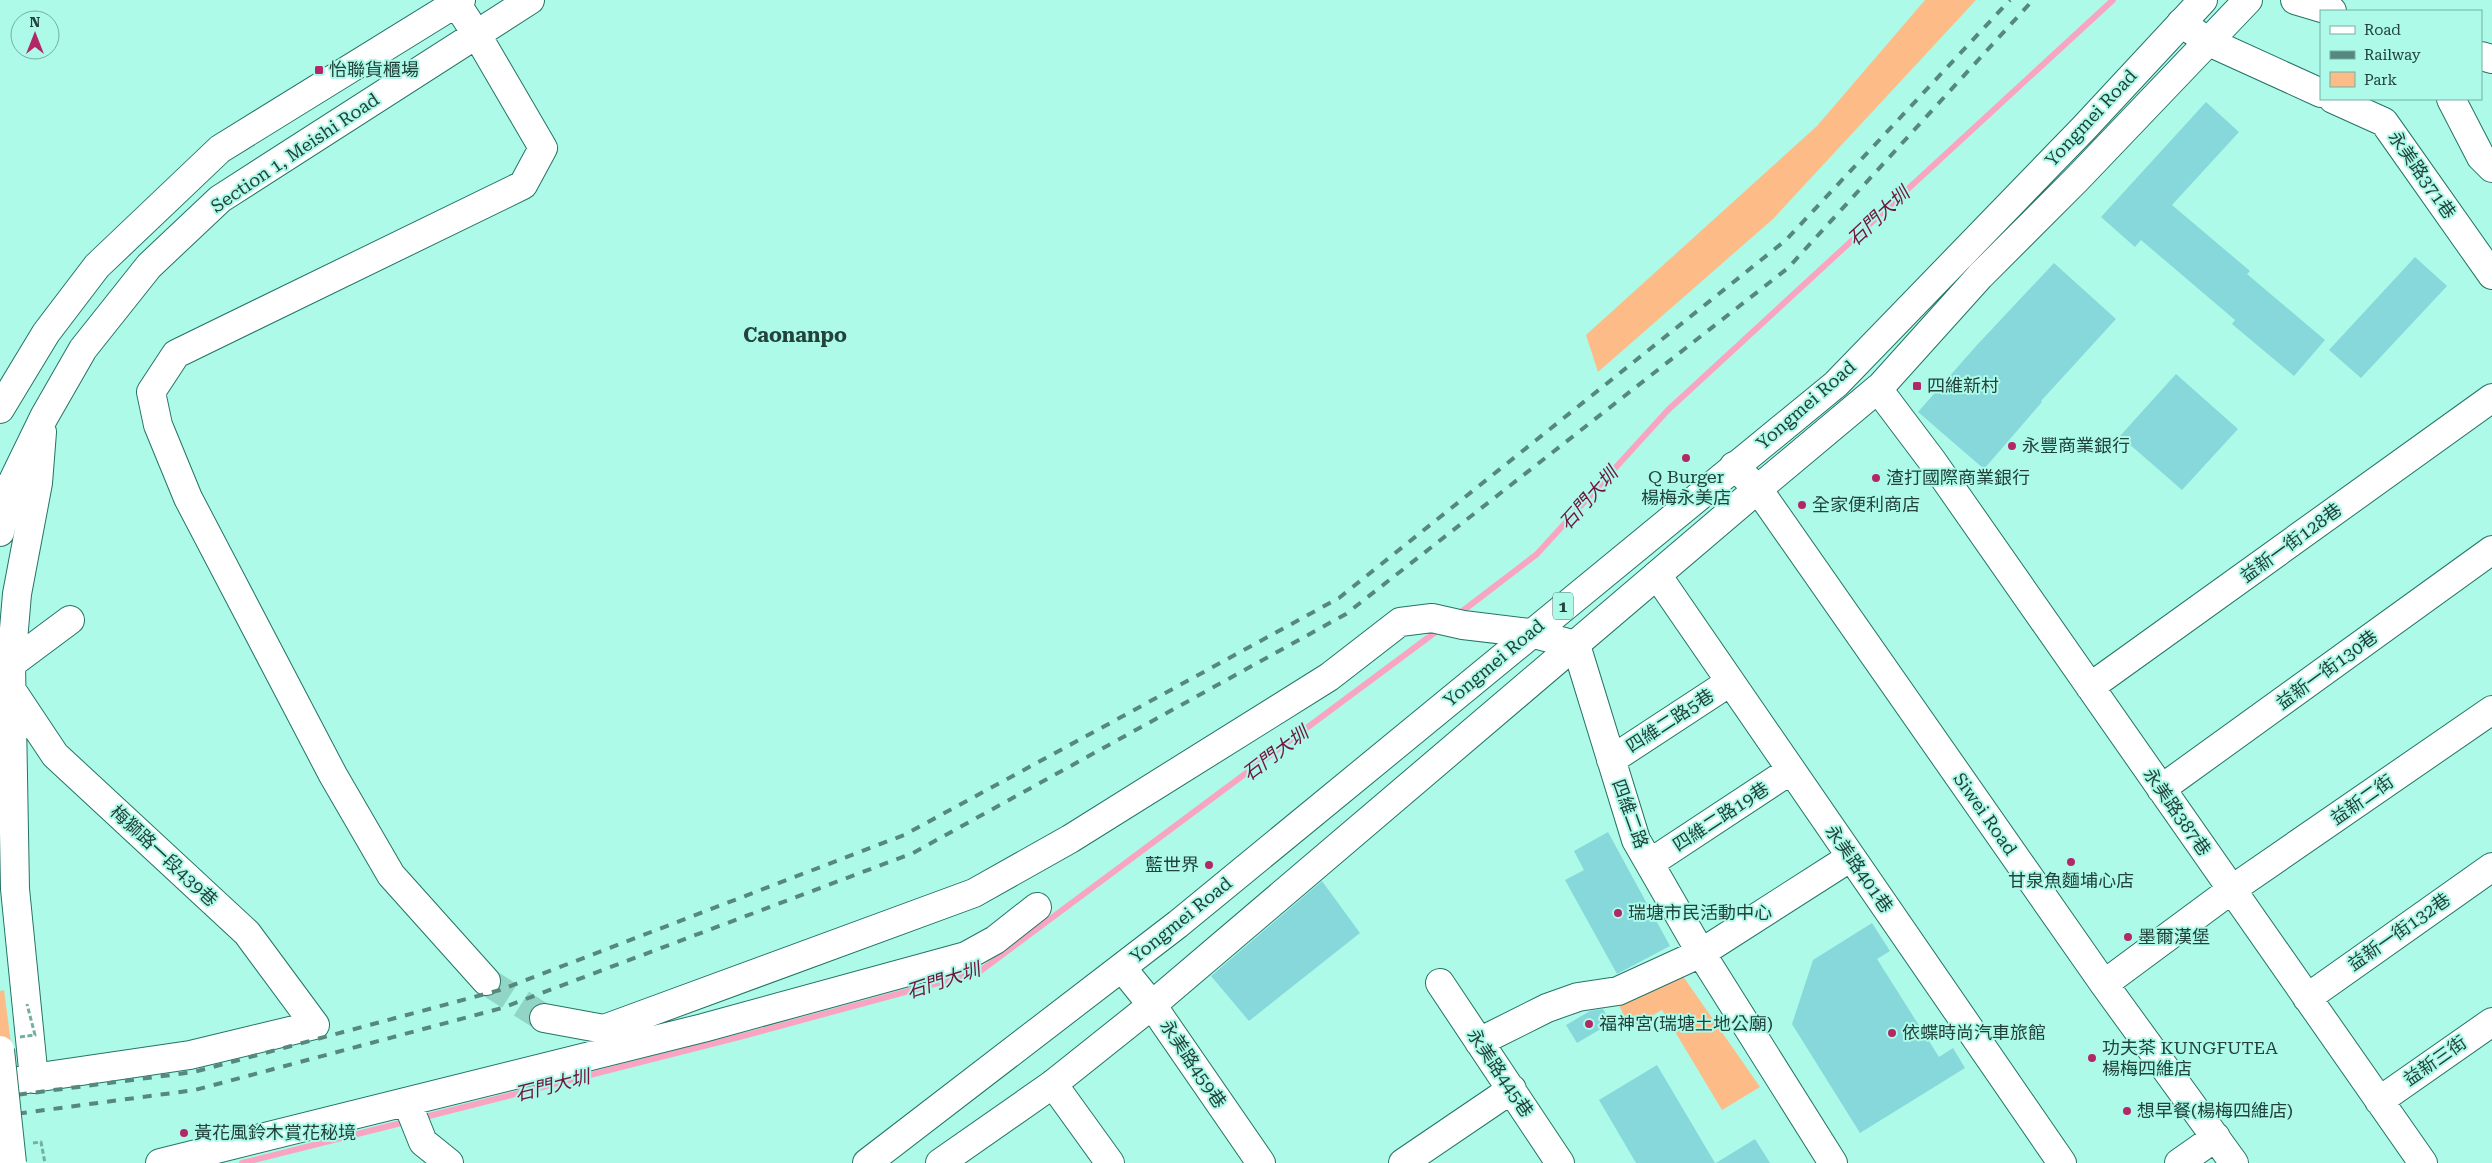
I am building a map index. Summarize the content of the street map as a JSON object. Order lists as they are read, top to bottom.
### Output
{
  "streets": {
    "street": [
      "Yongmei Road",
      "Section 1, Meishi Road",
      "永美路371巷",
      "益新一街128巷",
      "1",
      "益新一街130巷",
      "四維二路5巷",
      "益新二街",
      "永美路387巷",
      "四維二路",
      "Siwei Road",
      "四維二路19巷",
      "梅獅路一段439巷",
      "永美路401巷",
      "益新一街132巷",
      "益新三街",
      "永美路459巷",
      "永美路445巷"
    ]
  },
  "crossings": [
    ["Yongmei Road", "永美路387巷"],
    ["Yongmei Road", "四維二路"],
    ["Yongmei Road", "Siwei Road"],
    ["Yongmei Road", "永美路401巷"],
    ["Yongmei Road", "永美路459巷"],
    ["Section 1, Meishi Road", "梅獅路一段439巷"],
    ["益新一街128巷", "永美路387巷"],
    ["益新一街130巷", "永美路387巷"],
    ["四維二路5巷", "四維二路"],
    ["四維二路5巷", "永美路401巷"],
    ["益新二街", "永美路387巷"],
    ["益新二街", "Siwei Road"],
    ["永美路387巷", "益新一街132巷"],
    ["永美路387巷", "益新三街"],
    ["四維二路", "四維二路19巷"],
    ["四維二路19巷", "永美路401巷"]
  ],
  "districts": ["Caonanpo"],
  "water": ["石門大圳"],
  "places": {
    "transit": ["怡聯貨櫃場", "四維新村"],
    "other": [
      "永豐商業銀行",
      "Q Burger 楊梅永美店",
      "渣打國際商業銀行",
      "全家便利商店",
      "甘泉魚麵埔心店",
      "藍世界",
      "瑞塘市民活動中心",
      "墨爾漢堡",
      "福神宮(瑞塘土地公廟)",
      "依蝶時尚汽車旅館",
      "功夫茶 KUNGFUTEA 楊梅四維店",
      "想早餐(楊梅四維店)",
      "黃花風鈴木賞花秘境"
    ]
  },
  "legend": ["Road", "Railway", "Park"],
  "north": "top"
}
